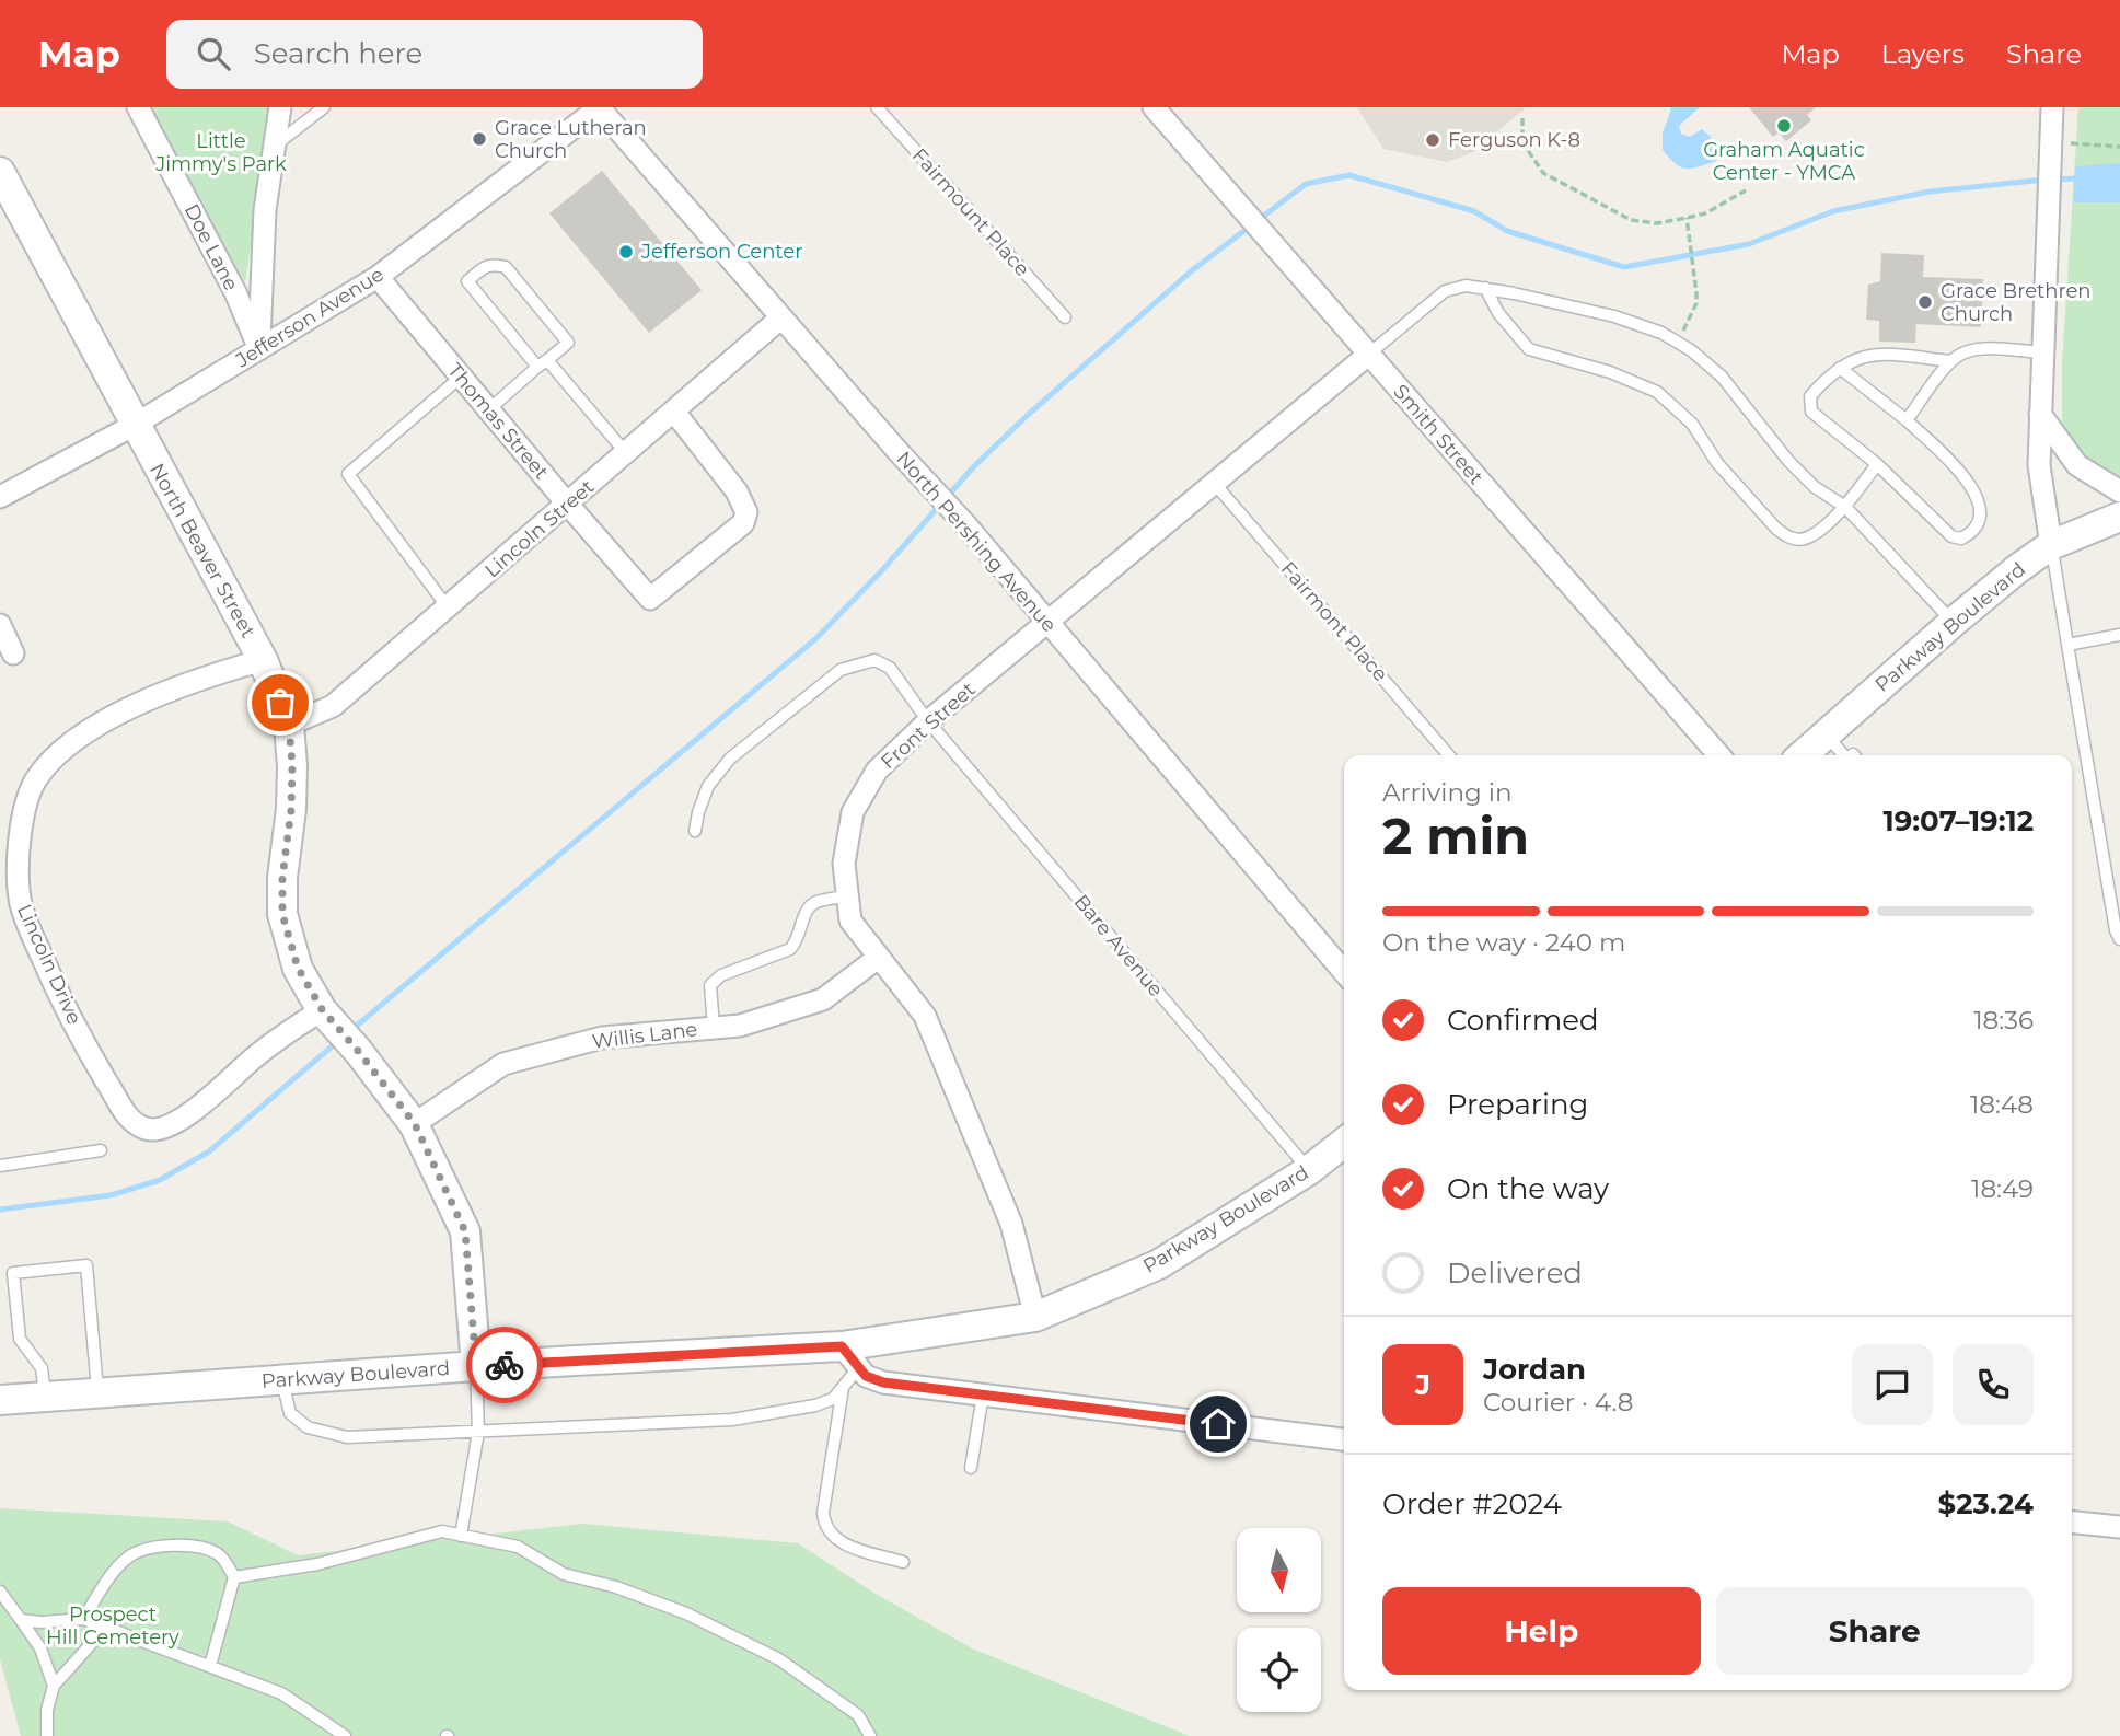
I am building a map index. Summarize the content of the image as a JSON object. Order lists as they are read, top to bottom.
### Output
{
  "streets": {
    "street": [
      "Doe Lane",
      "Jefferson Avenue",
      "Thomas Street",
      "Smith Street",
      "Lincoln Street",
      "North Pershing Avenue",
      "North Beaver Street",
      "Parkway Boulevard",
      "Front Street",
      "Lincoln Drive",
      "Willis Lane"
    ],
    "lane": ["Fairmount Place", "Fairmont Place", "Bare Avenue"]
  },
  "crossings": [
    ["Doe Lane", "Jefferson Avenue"],
    ["Jefferson Avenue", "Thomas Street"],
    ["Jefferson Avenue", "North Pershing Avenue"],
    ["Jefferson Avenue", "North Beaver Street"],
    ["Thomas Street", "Lincoln Street"],
    ["Smith Street", "Front Street"],
    ["Lincoln Street", "North Pershing Avenue"],
    ["Lincoln Street", "North Beaver Street"],
    ["North Pershing Avenue", "Front Street"],
    ["North Beaver Street", "Parkway Boulevard"],
    ["North Beaver Street", "Lincoln Drive"],
    ["North Beaver Street", "Willis Lane"],
    ["Fairmont Place", "Front Street"],
    ["Parkway Boulevard", "Front Street"],
    ["Parkway Boulevard", "Bare Avenue"],
    ["Front Street", "Bare Avenue"],
    ["Front Street", "Willis Lane"]
  ],
  "parks": ["Little Jimmy's Park", "Prospect Hill Cemetery"],
  "places": [
    "Graham Aquatic Center - YMCA",
    "Grace Lutheran Church",
    "Ferguson K-8",
    "Jefferson Center",
    "Grace Brethren Church"
  ],
  "north": "bottom",
  "page": {
    "header": "Map",
    "search": "Search here",
    "nav": ["Map", "Layers", "Share"],
    "heading": ["2 min", "Arriving in", "19:07–19:12"],
    "panel": [
      "Jordan",
      "Courier · 4.8",
      "Order #2024",
      "$23.24"
    ],
    "bar": "On the way · 240 m",
    "list": [
      ["Confirmed", "18:36"],
      ["Preparing", "18:48"],
      ["On the way", "18:49"],
      "Delivered"
    ],
    "round": "J",
    "buttons": ["Help", "Share"]
  }
}
